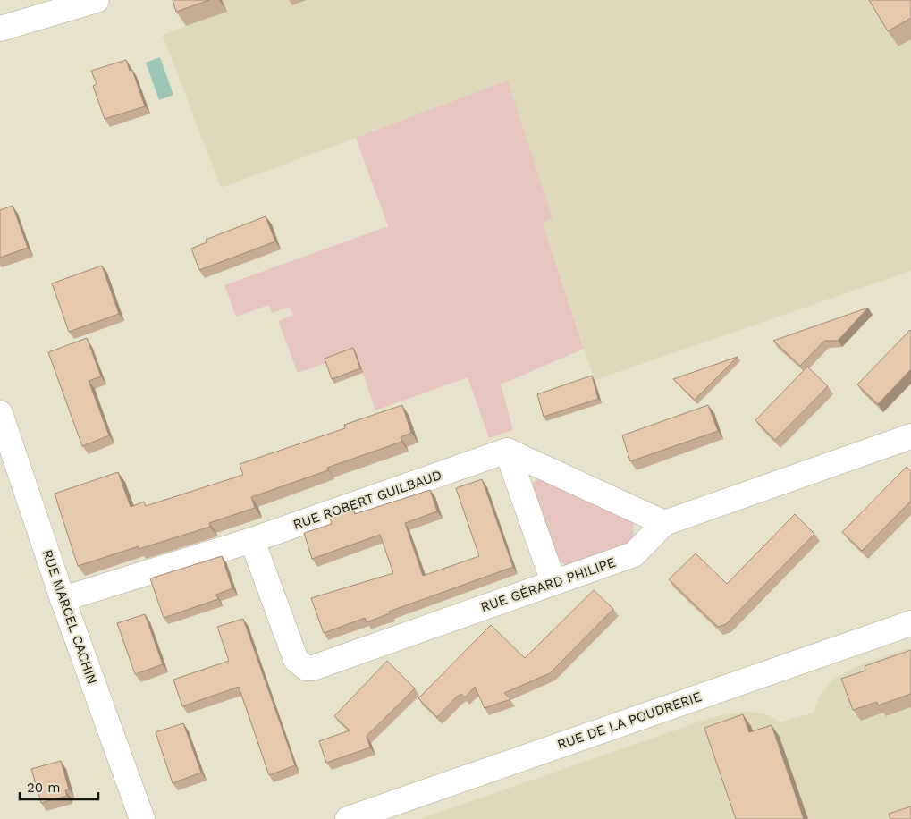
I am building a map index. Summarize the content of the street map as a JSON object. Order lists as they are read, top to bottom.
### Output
{
  "streets": {
    "street": [
      "RUE ROBERT GUILBAUD",
      "RUE GÉRARD PHILIPE",
      "RUE MARCEL CACHIN",
      "RUE DE LA POUDRERIE"
    ]
  },
  "crossings": [
    ["RUE ROBERT GUILBAUD", "RUE GÉRARD PHILIPE"],
    ["RUE ROBERT GUILBAUD", "RUE MARCEL CACHIN"]
  ],
  "scale_bar": "20 m"
}
